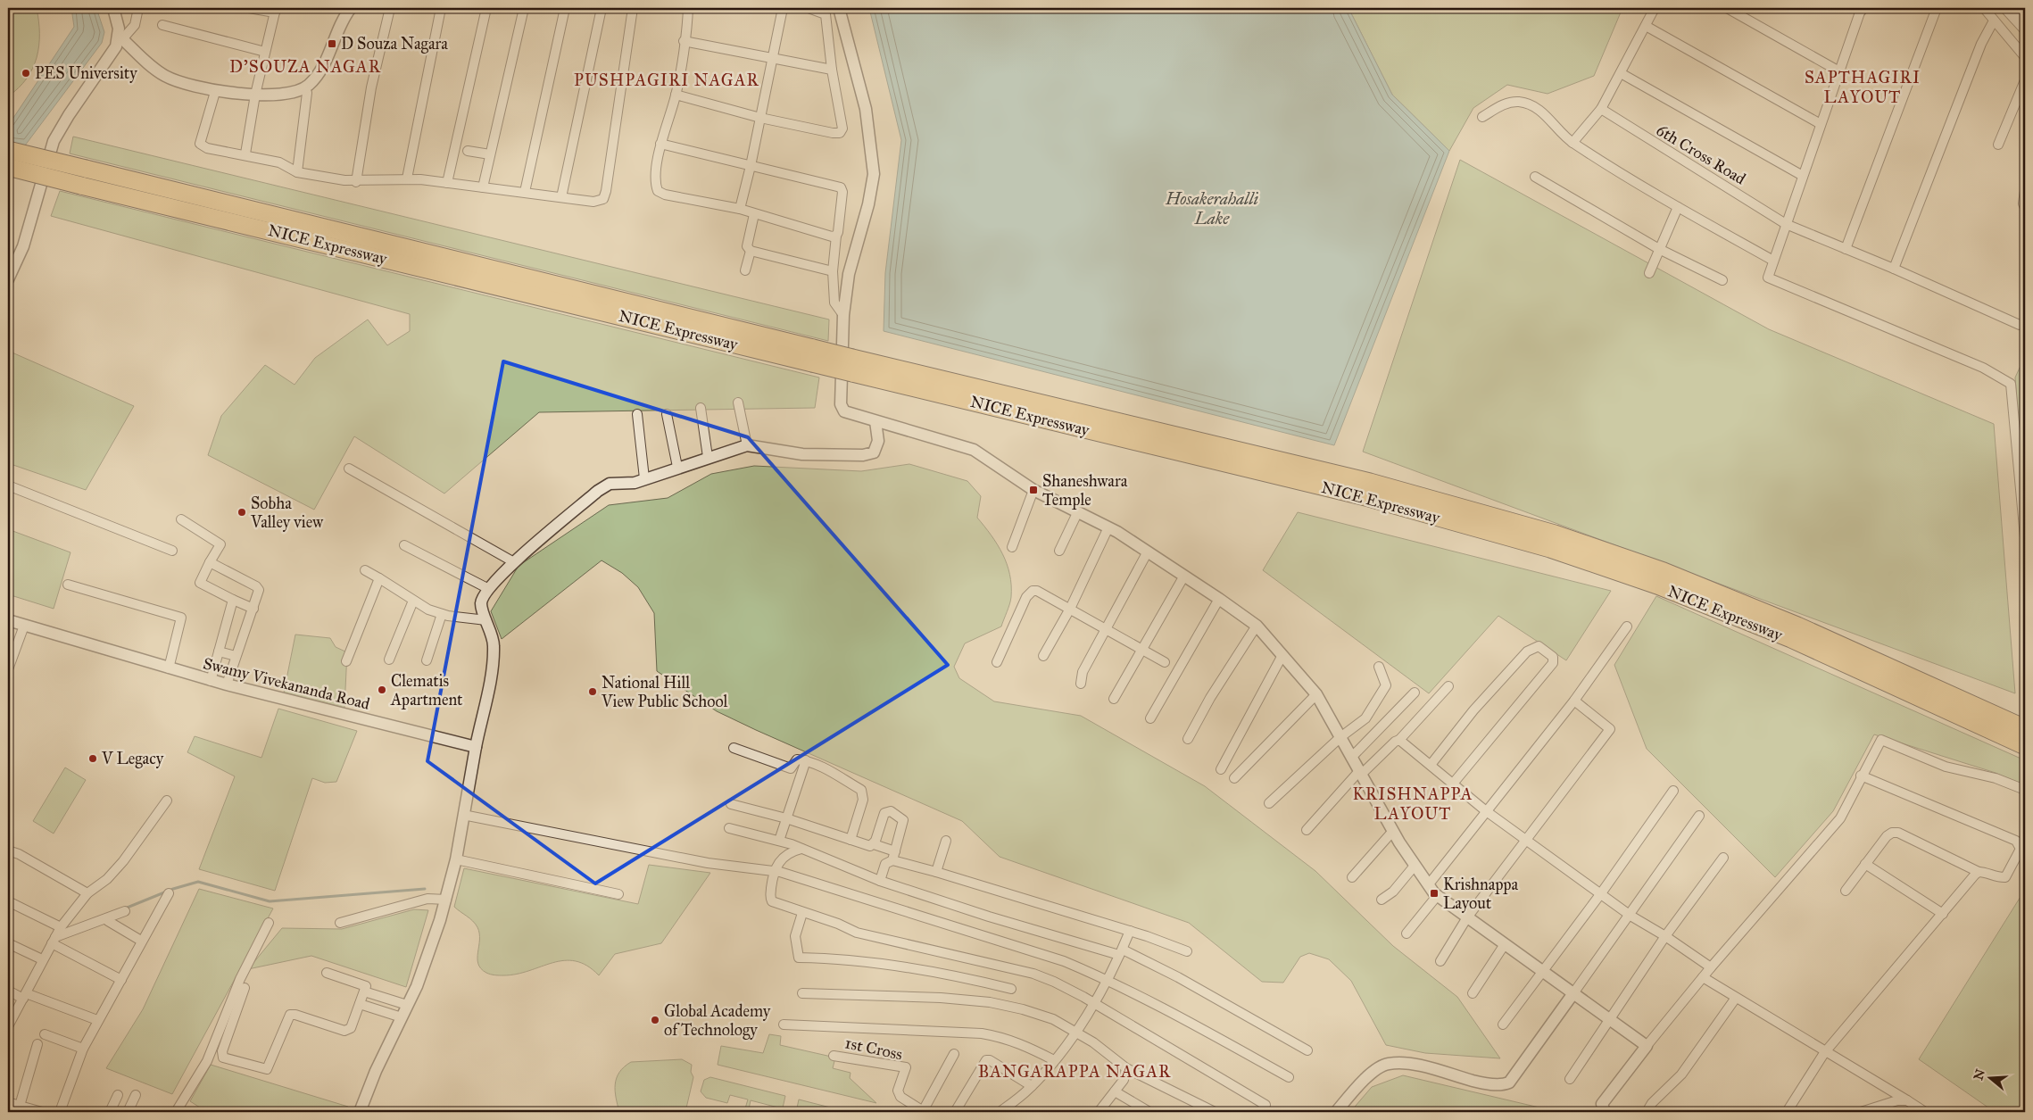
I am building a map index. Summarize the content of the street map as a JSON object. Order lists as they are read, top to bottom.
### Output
{
  "streets": {
    "highway": ["NICE Expressway"],
    "street": ["6th Cross Road", "Swamy Vivekananda Road", "1st Cross"]
  },
  "districts": [
    "D'SOUZA NAGAR",
    "SAPTHAGIRI LAYOUT",
    "PUSHPAGIRI NAGAR",
    "KRISHNAPPA LAYOUT",
    "BANGARAPPA NAGAR"
  ],
  "water": ["Hosakerahalli Lake"],
  "places": {
    "transit": ["D Souza Nagara", "Shaneshwara Temple", "Krishnappa Layout"],
    "other": [
      "PES University",
      "Sobha Valley view",
      "Clematis Apartment",
      "National Hill View Public School",
      "V Legacy",
      "Global Academy of Technology"
    ]
  },
  "north": "left"
}
